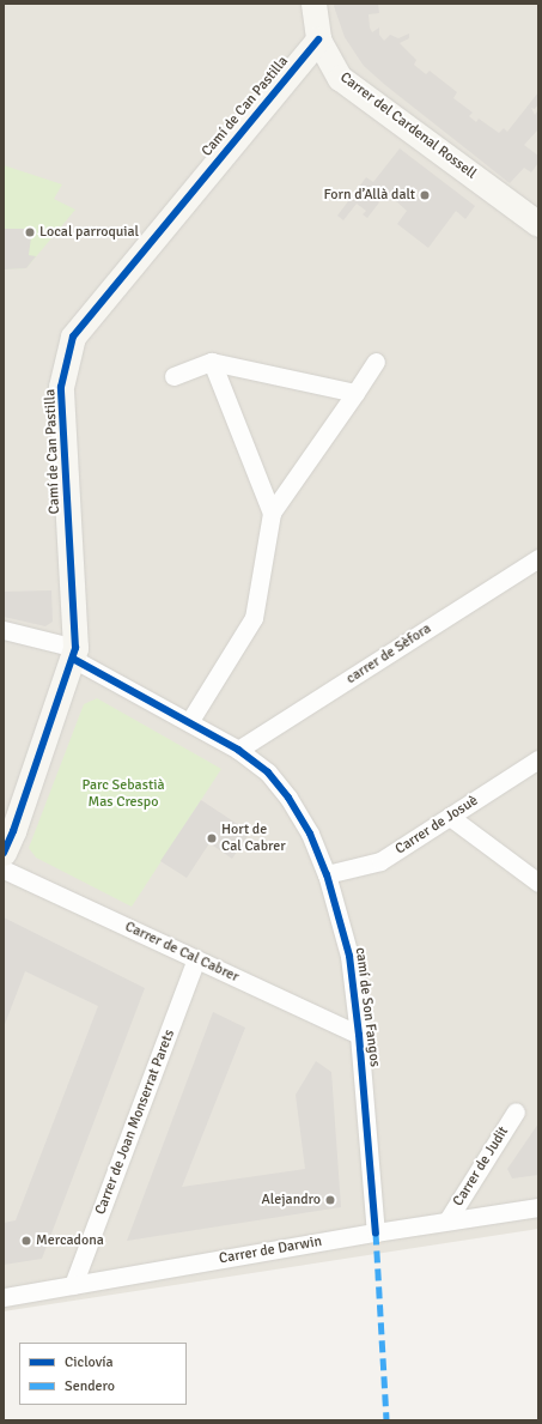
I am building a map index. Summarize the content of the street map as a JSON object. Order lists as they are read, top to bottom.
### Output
{
  "streets": {
    "street": [
      "Camí de Can Pastilla",
      "Carrer del Cardenal Rossell",
      "carrer de Sèfora",
      "Carrer de Josuè",
      "Carrer de Cal Cabrer",
      "camí de Son Fangos",
      "Carrer de Joan Monserrat Parets",
      "Carrer de Judit",
      "Carrer de Darwin"
    ]
  },
  "crossings": [
    ["Camí de Can Pastilla", "Carrer del Cardenal Rossell"],
    ["Camí de Can Pastilla", "camí de Son Fangos"],
    ["carrer de Sèfora", "camí de Son Fangos"],
    ["Carrer de Josuè", "camí de Son Fangos"],
    ["Carrer de Cal Cabrer", "camí de Son Fangos"],
    ["Carrer de Cal Cabrer", "Carrer de Joan Monserrat Parets"],
    ["camí de Son Fangos", "Carrer de Darwin"],
    ["Carrer de Joan Monserrat Parets", "Carrer de Darwin"],
    ["Carrer de Judit", "Carrer de Darwin"]
  ],
  "parks": ["Parc Sebastià Mas Crespo"],
  "places": [
    "Forn d’Allà dalt",
    "Local parroquial",
    "Hort de Cal Cabrer",
    "Alejandro",
    "Mercadona"
  ],
  "legend": ["Ciclovía", "Sendero"]
}
